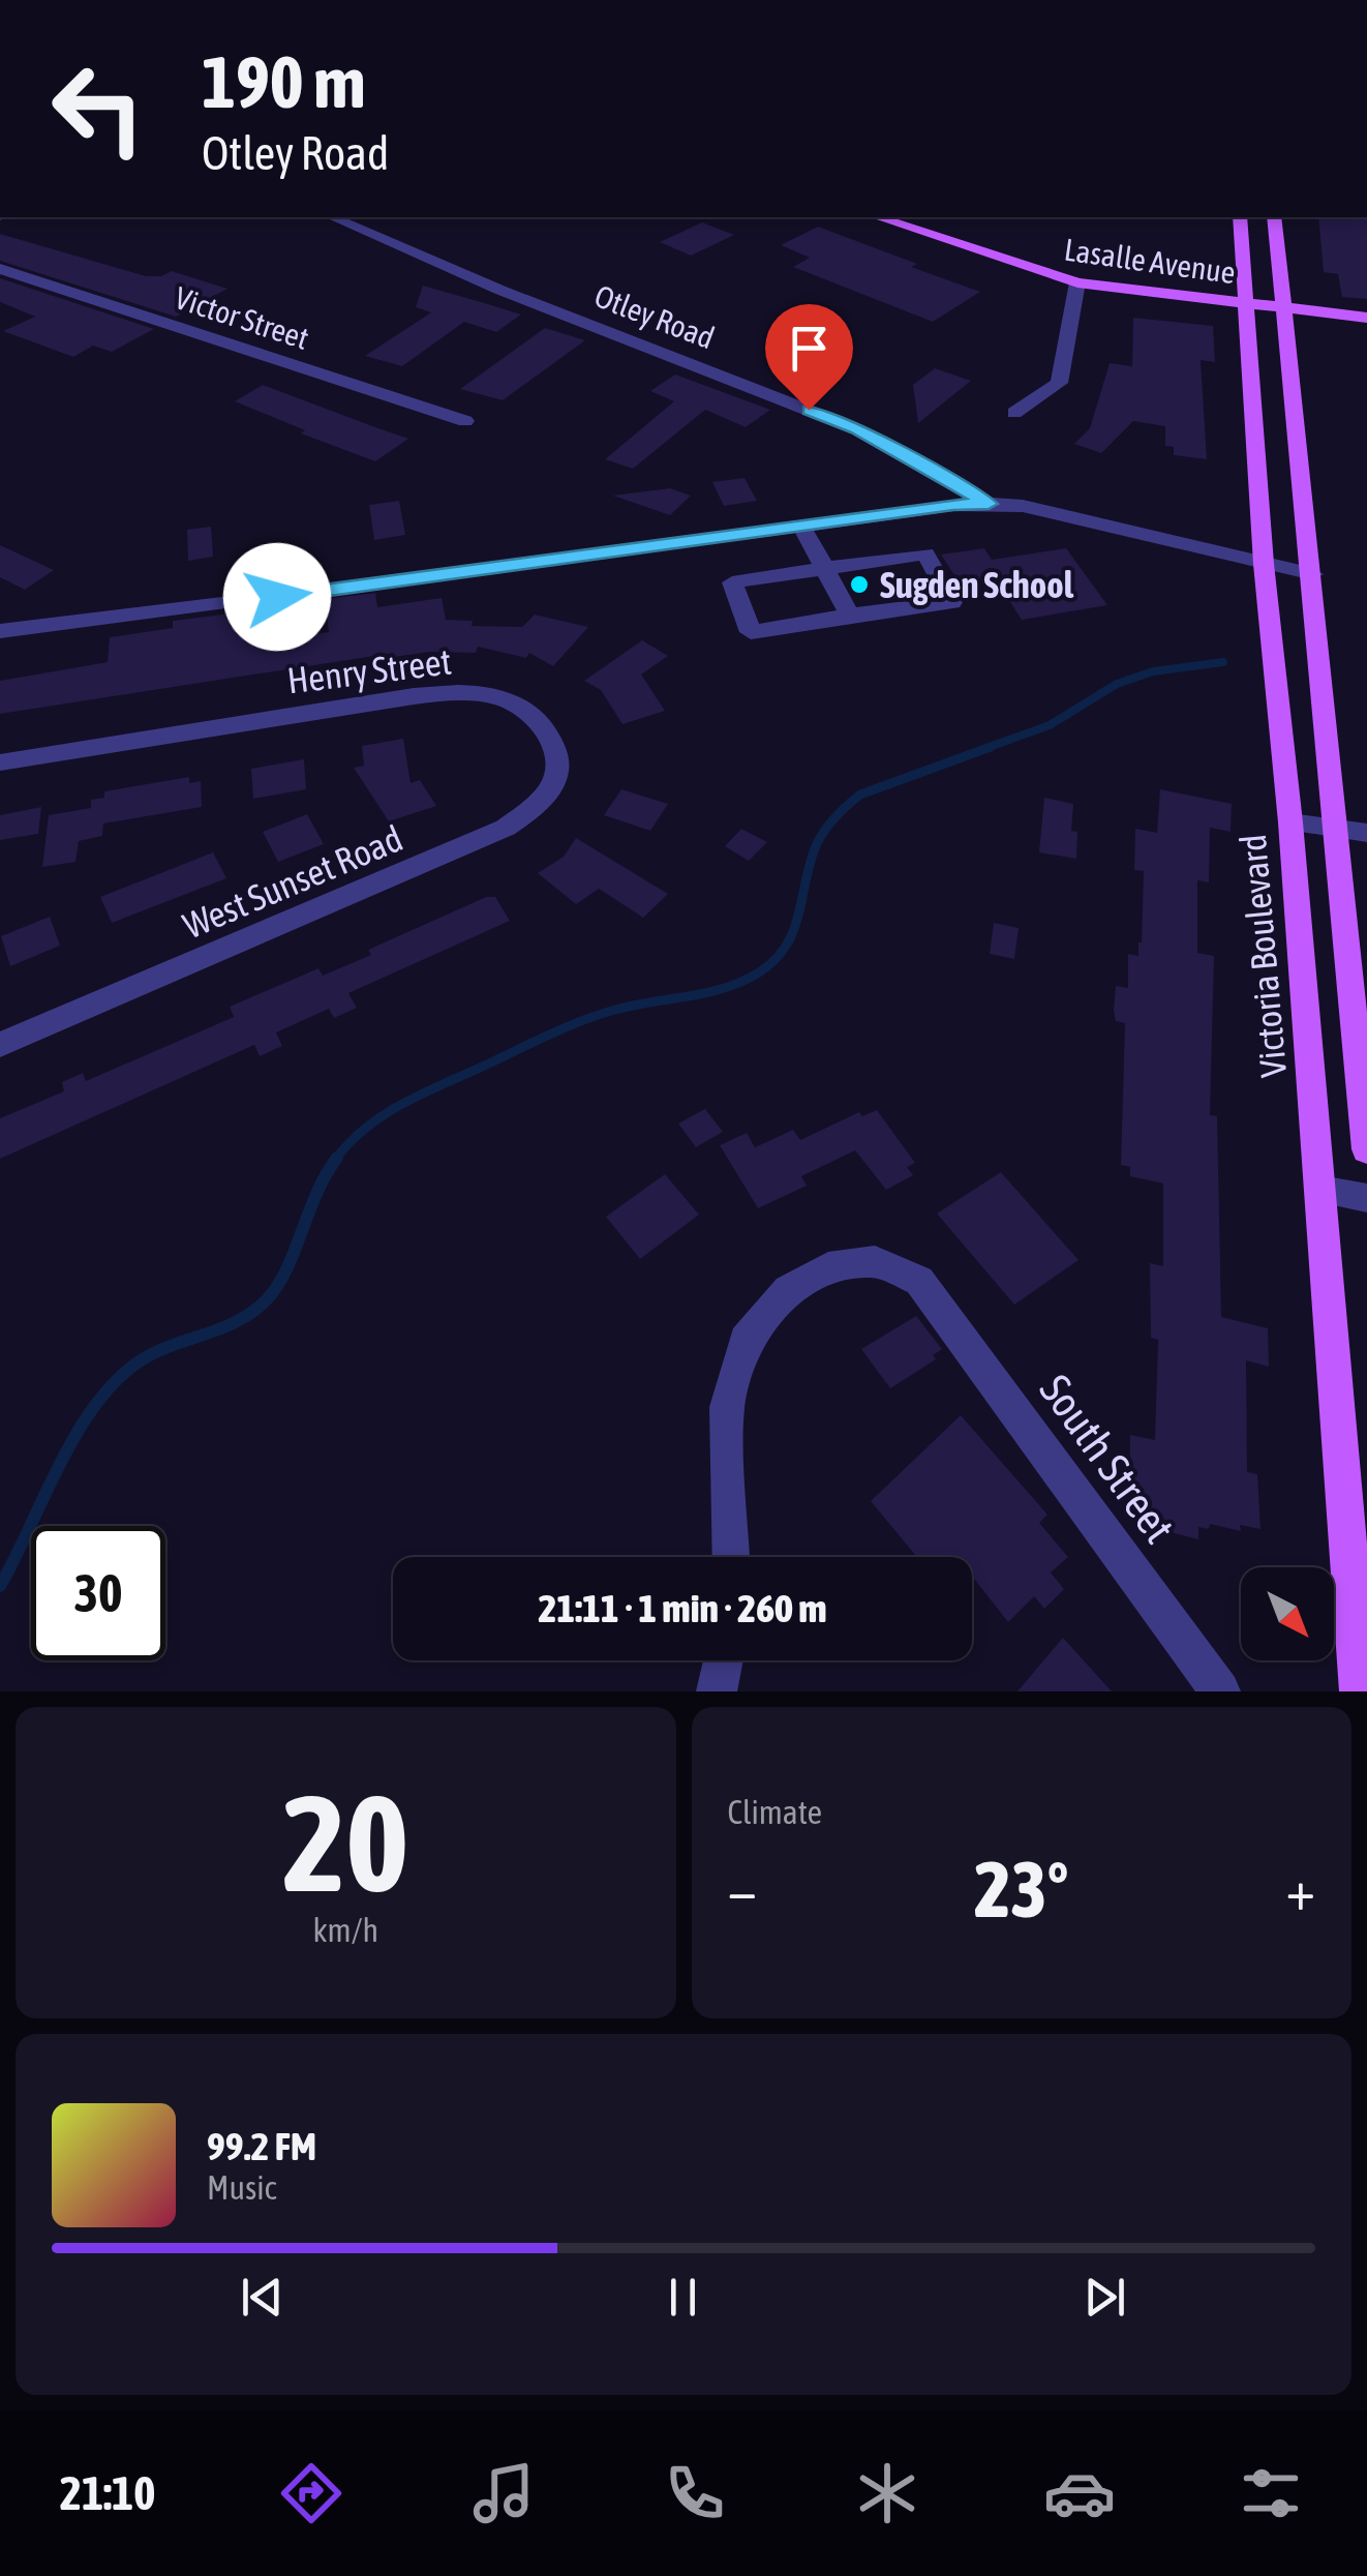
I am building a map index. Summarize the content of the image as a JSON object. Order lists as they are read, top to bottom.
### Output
{
  "streets": {
    "main road": ["Lasalle Avenue", "Victoria Boulevard"],
    "street": [
      "Otley Road",
      "Victor Street",
      "Henry Street",
      "West Sunset Road",
      "South Street"
    ]
  },
  "crossings": [
    ["Lasalle Avenue", "Victoria Boulevard"],
    ["Otley Road", "Victoria Boulevard"],
    ["Henry Street", "West Sunset Road"]
  ],
  "places": ["Sugden School"],
  "north": "bottom right",
  "page": {
    "turn": ["190 m", "Otley Road"],
    "limit": "30",
    "trip": "21:11 · 1 min · 260 m",
    "tile": [
      ["20", "km/h"],
      "Climate"
    ],
    "heat": ["−", "23°", "+"],
    "song": ["99.2 FM", "Music"],
    "tabs": "21:10"
  }
}
